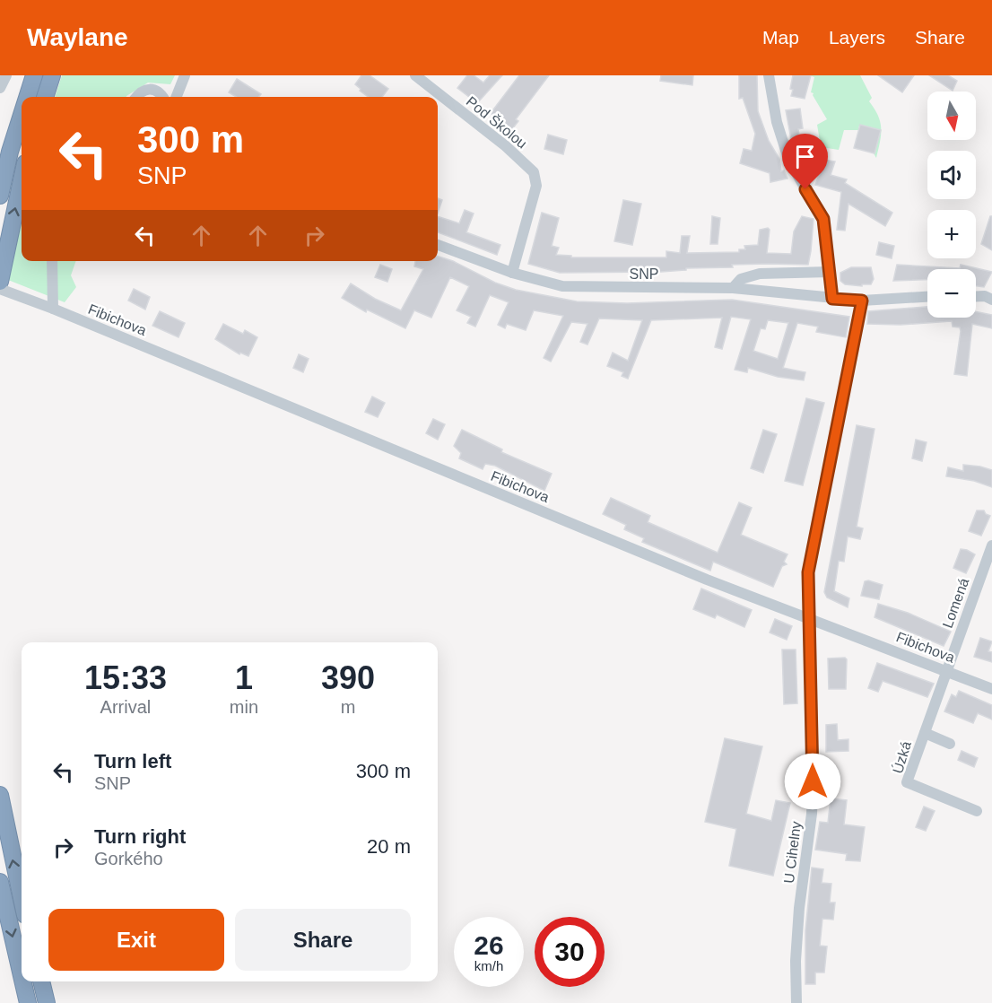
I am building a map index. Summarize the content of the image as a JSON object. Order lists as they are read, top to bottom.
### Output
{
  "streets": {
    "street": [
      "Pod Školou",
      "SNP",
      "Fibichova",
      "Lomená",
      "Úzká",
      "U Cihelny"
    ]
  },
  "crossings": [
    ["Pod Školou", "SNP"],
    ["SNP", "U Cihelny"],
    ["Fibichova", "Lomená"],
    ["Fibichova", "Úzká"],
    ["Fibichova", "U Cihelny"],
    ["Lomená", "Úzká"]
  ],
  "north": "bottom",
  "page": {
    "header": "Waylane",
    "nav": ["Map", "Layers", "Share"],
    "map_buttons": ["+", "−"],
    "turn": ["300 m", "SNP"],
    "eta": [
      "15:33",
      "Arrival",
      "1",
      "min",
      "390",
      "m"
    ],
    "list": [
      {
        "name": "Turn left",
        "note": "SNP",
        "value": "300 m"
      },
      {
        "name": "Turn right",
        "note": "Gorkého",
        "value": "20 m"
      }
    ],
    "buttons": ["Exit", "Share"],
    "speed": "26 km/h",
    "limit": "30"
  }
}
